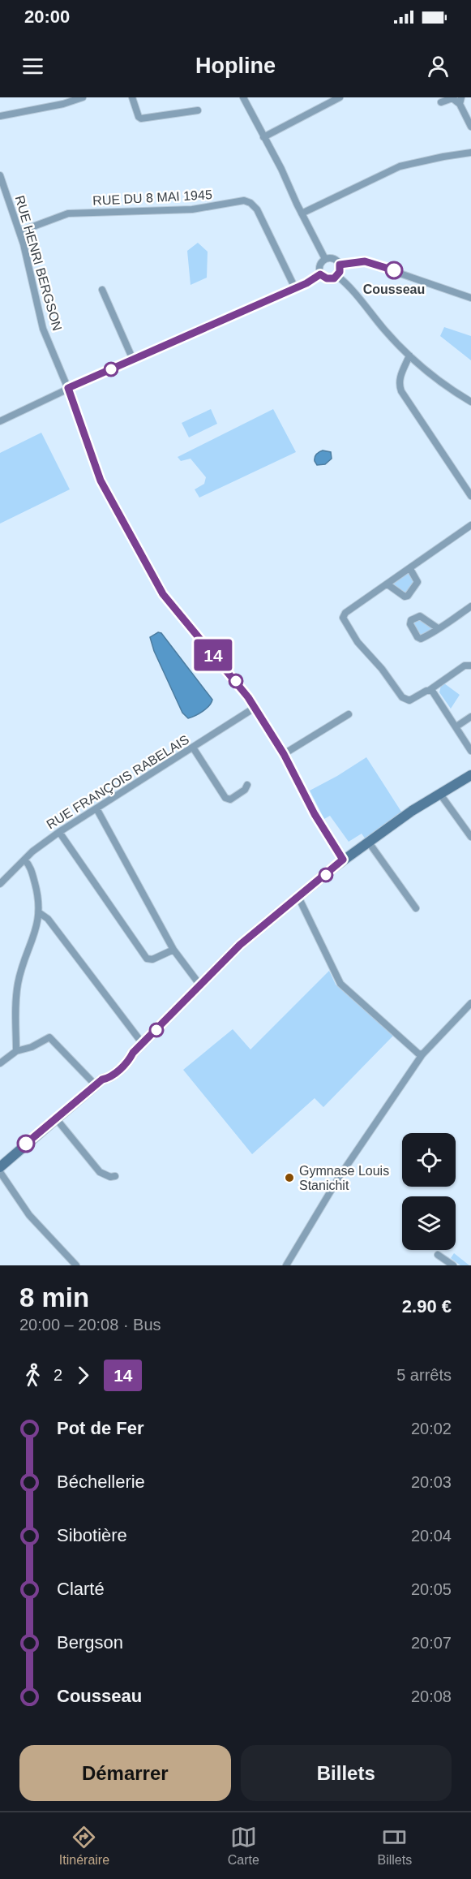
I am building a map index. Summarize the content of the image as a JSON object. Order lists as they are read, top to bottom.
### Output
{
  "streets": {
    "street": ["RUE DU 8 MAI 1945", "RUE HENRI BERGSON", "RUE FRANÇOIS RABELAIS"]
  },
  "crossings": [
    ["RUE DU 8 MAI 1945", "RUE HENRI BERGSON"],
    ["RUE HENRI BERGSON", "RUE FRANÇOIS RABELAIS"]
  ],
  "places": ["Cousseau", "Gymnase Louis Stanichit"],
  "lines": ["bus line 14"],
  "page": {
    "status": "20:00",
    "header": "Hopline",
    "on_map": "14",
    "heading": ["8 min", "20:00 – 20:08 · Bus", "2.90 €"],
    "legs": ["2", "14", "5 arrêts"],
    "list": [
      {
        "name": "Pot de Fer",
        "value": "20:02"
      },
      {
        "name": "Béchellerie",
        "value": "20:03"
      },
      {
        "name": "Sibotière",
        "value": "20:04"
      },
      {
        "name": "Clarté",
        "value": "20:05"
      },
      {
        "name": "Bergson",
        "value": "20:07"
      },
      {
        "name": "Cousseau",
        "value": "20:08"
      }
    ],
    "buttons": ["Démarrer", "Billets"],
    "tabs": ["Itinéraire", "Carte", "Billets"]
  }
}
